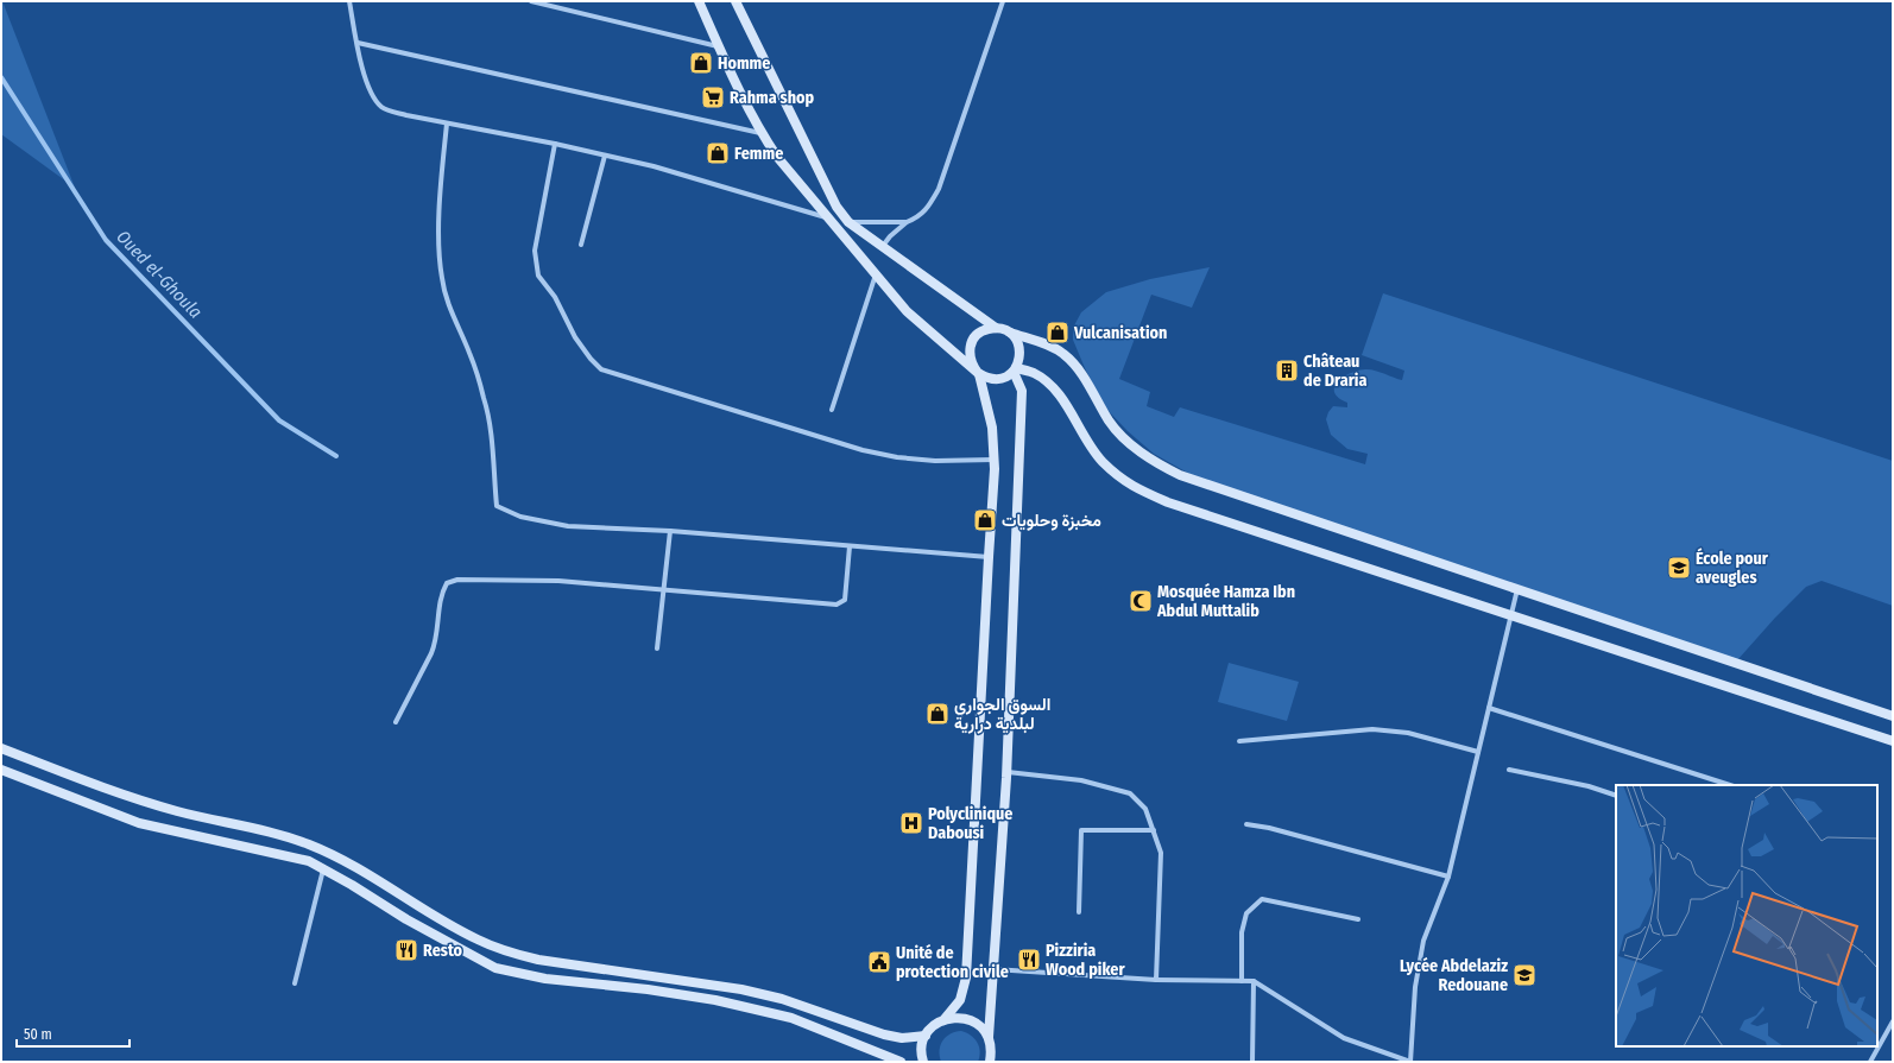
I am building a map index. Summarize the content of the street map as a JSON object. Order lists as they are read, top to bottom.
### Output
{
  "water": ["Oued el-Ghoula"],
  "places": {
    "shop": [
      "Homme",
      "Femme",
      "Vulcanisation",
      "مخبزة وحلويات",
      "السوق الجواري لبلدية درارية"
    ],
    "supermarket": ["Rahma shop"],
    "building": ["Château de Draria"],
    "school or university": ["École pour aveugles", "Lycée Abdelaziz Redouane"],
    "mosque": ["Mosquée Hamza Ibn Abdul Muttalib"],
    "hospital": ["Polyclinique Dabousi"],
    "restaurant": ["Resto", "Pizziria Wood piker"],
    "public building": ["Unité de protection civile"]
  },
  "scale_bar": "50 m"
}
